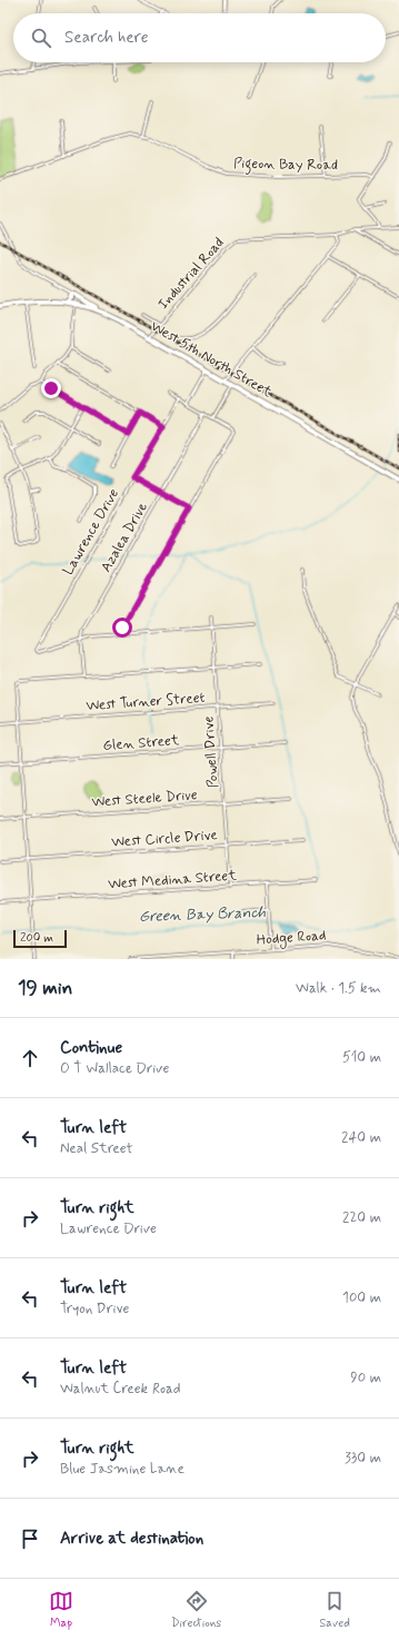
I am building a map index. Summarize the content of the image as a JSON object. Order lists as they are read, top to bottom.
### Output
{
  "streets": {
    "main road": ["West 5th North Street"],
    "street": [
      "Pigeon Bay Road",
      "Industrial Road",
      "Lawrence Drive",
      "Azalea Drive",
      "West Turner Street",
      "Glen Street",
      "Powell Drive",
      "West Steele Drive",
      "West Circle Drive",
      "West Medina Street",
      "Hodge Road"
    ]
  },
  "crossings": [
    ["Industrial Road", "West 5th North Street"],
    ["Lawrence Drive", "Azalea Drive"],
    ["West Turner Street", "Powell Drive"],
    ["Glen Street", "Powell Drive"],
    ["Powell Drive", "West Steele Drive"],
    ["Powell Drive", "West Circle Drive"],
    ["Powell Drive", "West Medina Street"]
  ],
  "water": ["Green Bay Branch"],
  "scale_bar": "200 m",
  "page": {
    "search": "Search here",
    "scale": "200 m",
    "heading": ["19 min", "Walk · 1.5 km"],
    "list": [
      ["Continue", "O T Wallace Drive", "510 m"],
      ["Turn left", "Neal Street", "240 m"],
      ["Turn right", "Lawrence Drive", "220 m"],
      ["Turn left", "Tryon Drive", "100 m"],
      ["Turn left", "Walnut Creek Road", "90 m"],
      ["Turn right", "Blue Jasmine Lane", "330 m"],
      "Arrive at destination"
    ],
    "nav": ["Map", "Directions", "Saved"]
  }
}
